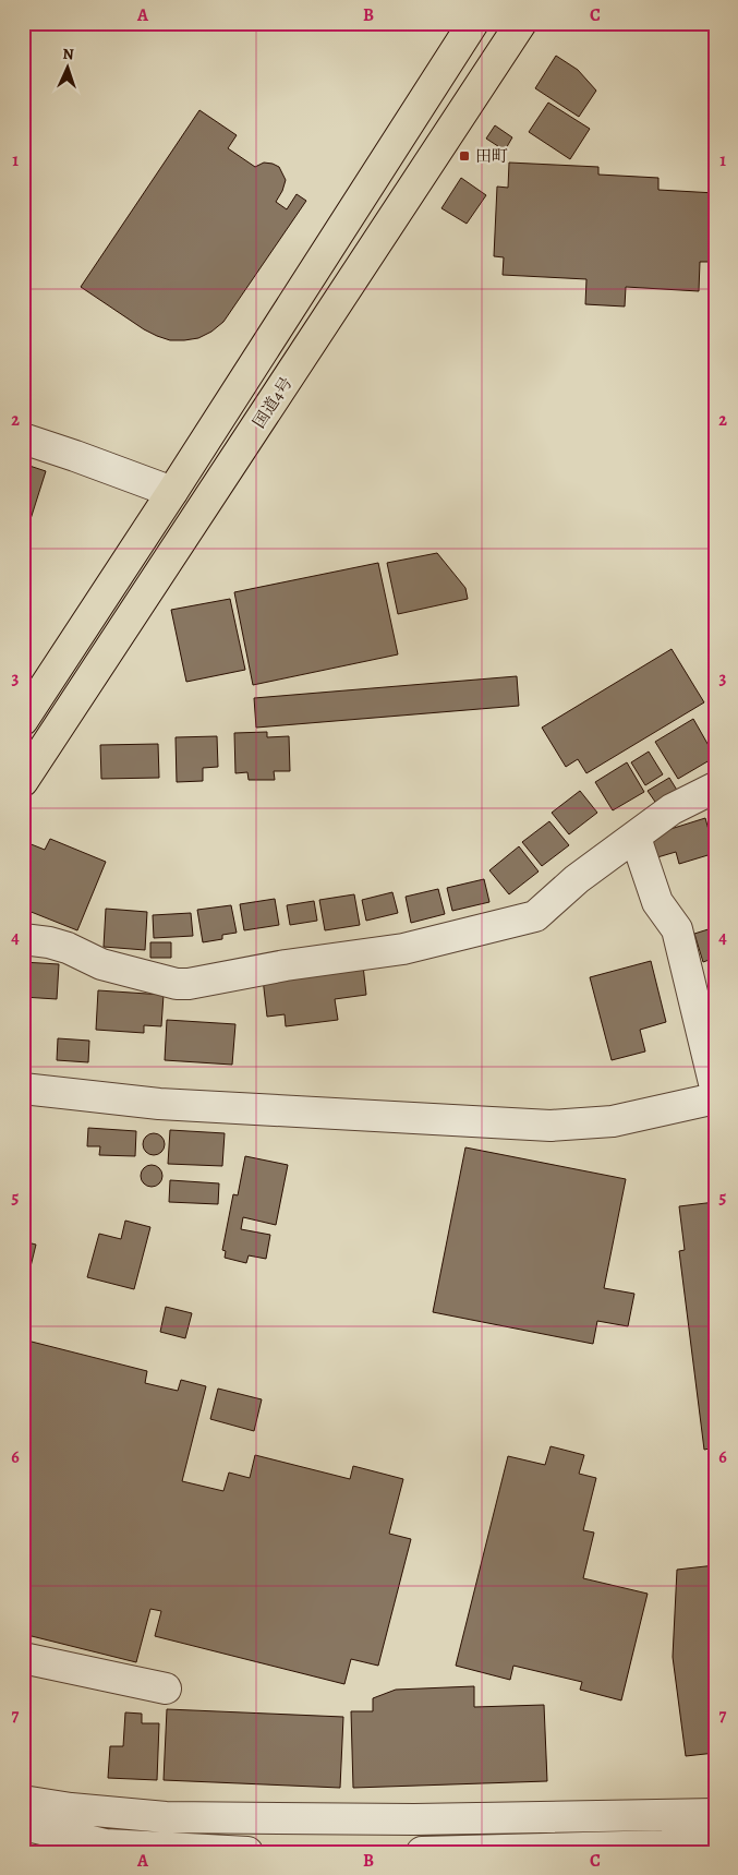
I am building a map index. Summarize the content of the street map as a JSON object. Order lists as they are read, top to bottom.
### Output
{
  "streets": {
    "highway": ["国道4号"]
  },
  "places": {
    "transit": ["田町"]
  },
  "north": "top",
  "grid": {
    "columns": ["A", "B", "C"],
    "rows": [
      "1",
      "2",
      "3",
      "4",
      "5",
      "6",
      "7"
    ]
  }
}
